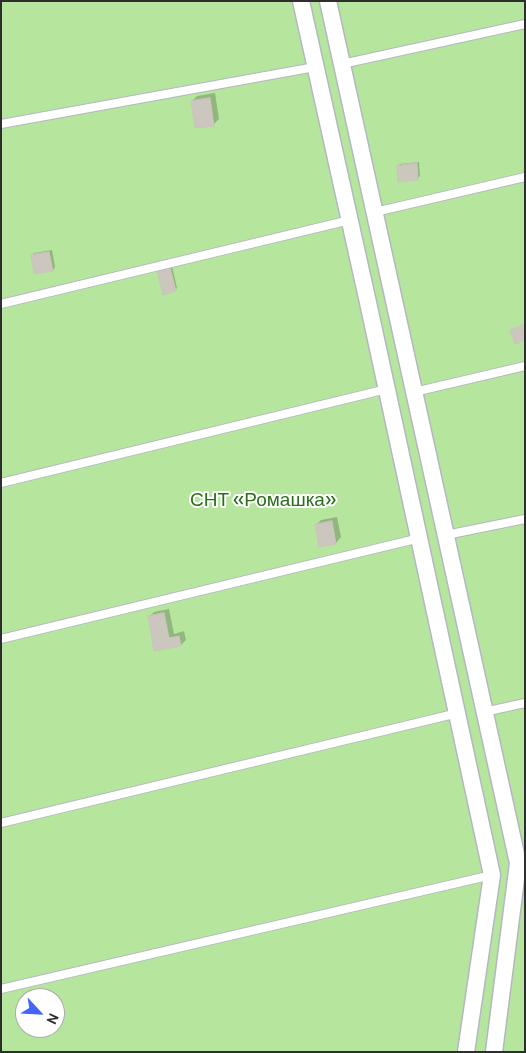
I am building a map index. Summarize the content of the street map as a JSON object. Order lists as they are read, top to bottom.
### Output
{
  "parks": ["СНТ «Ромашка»"],
  "north": "bottom right"
}
